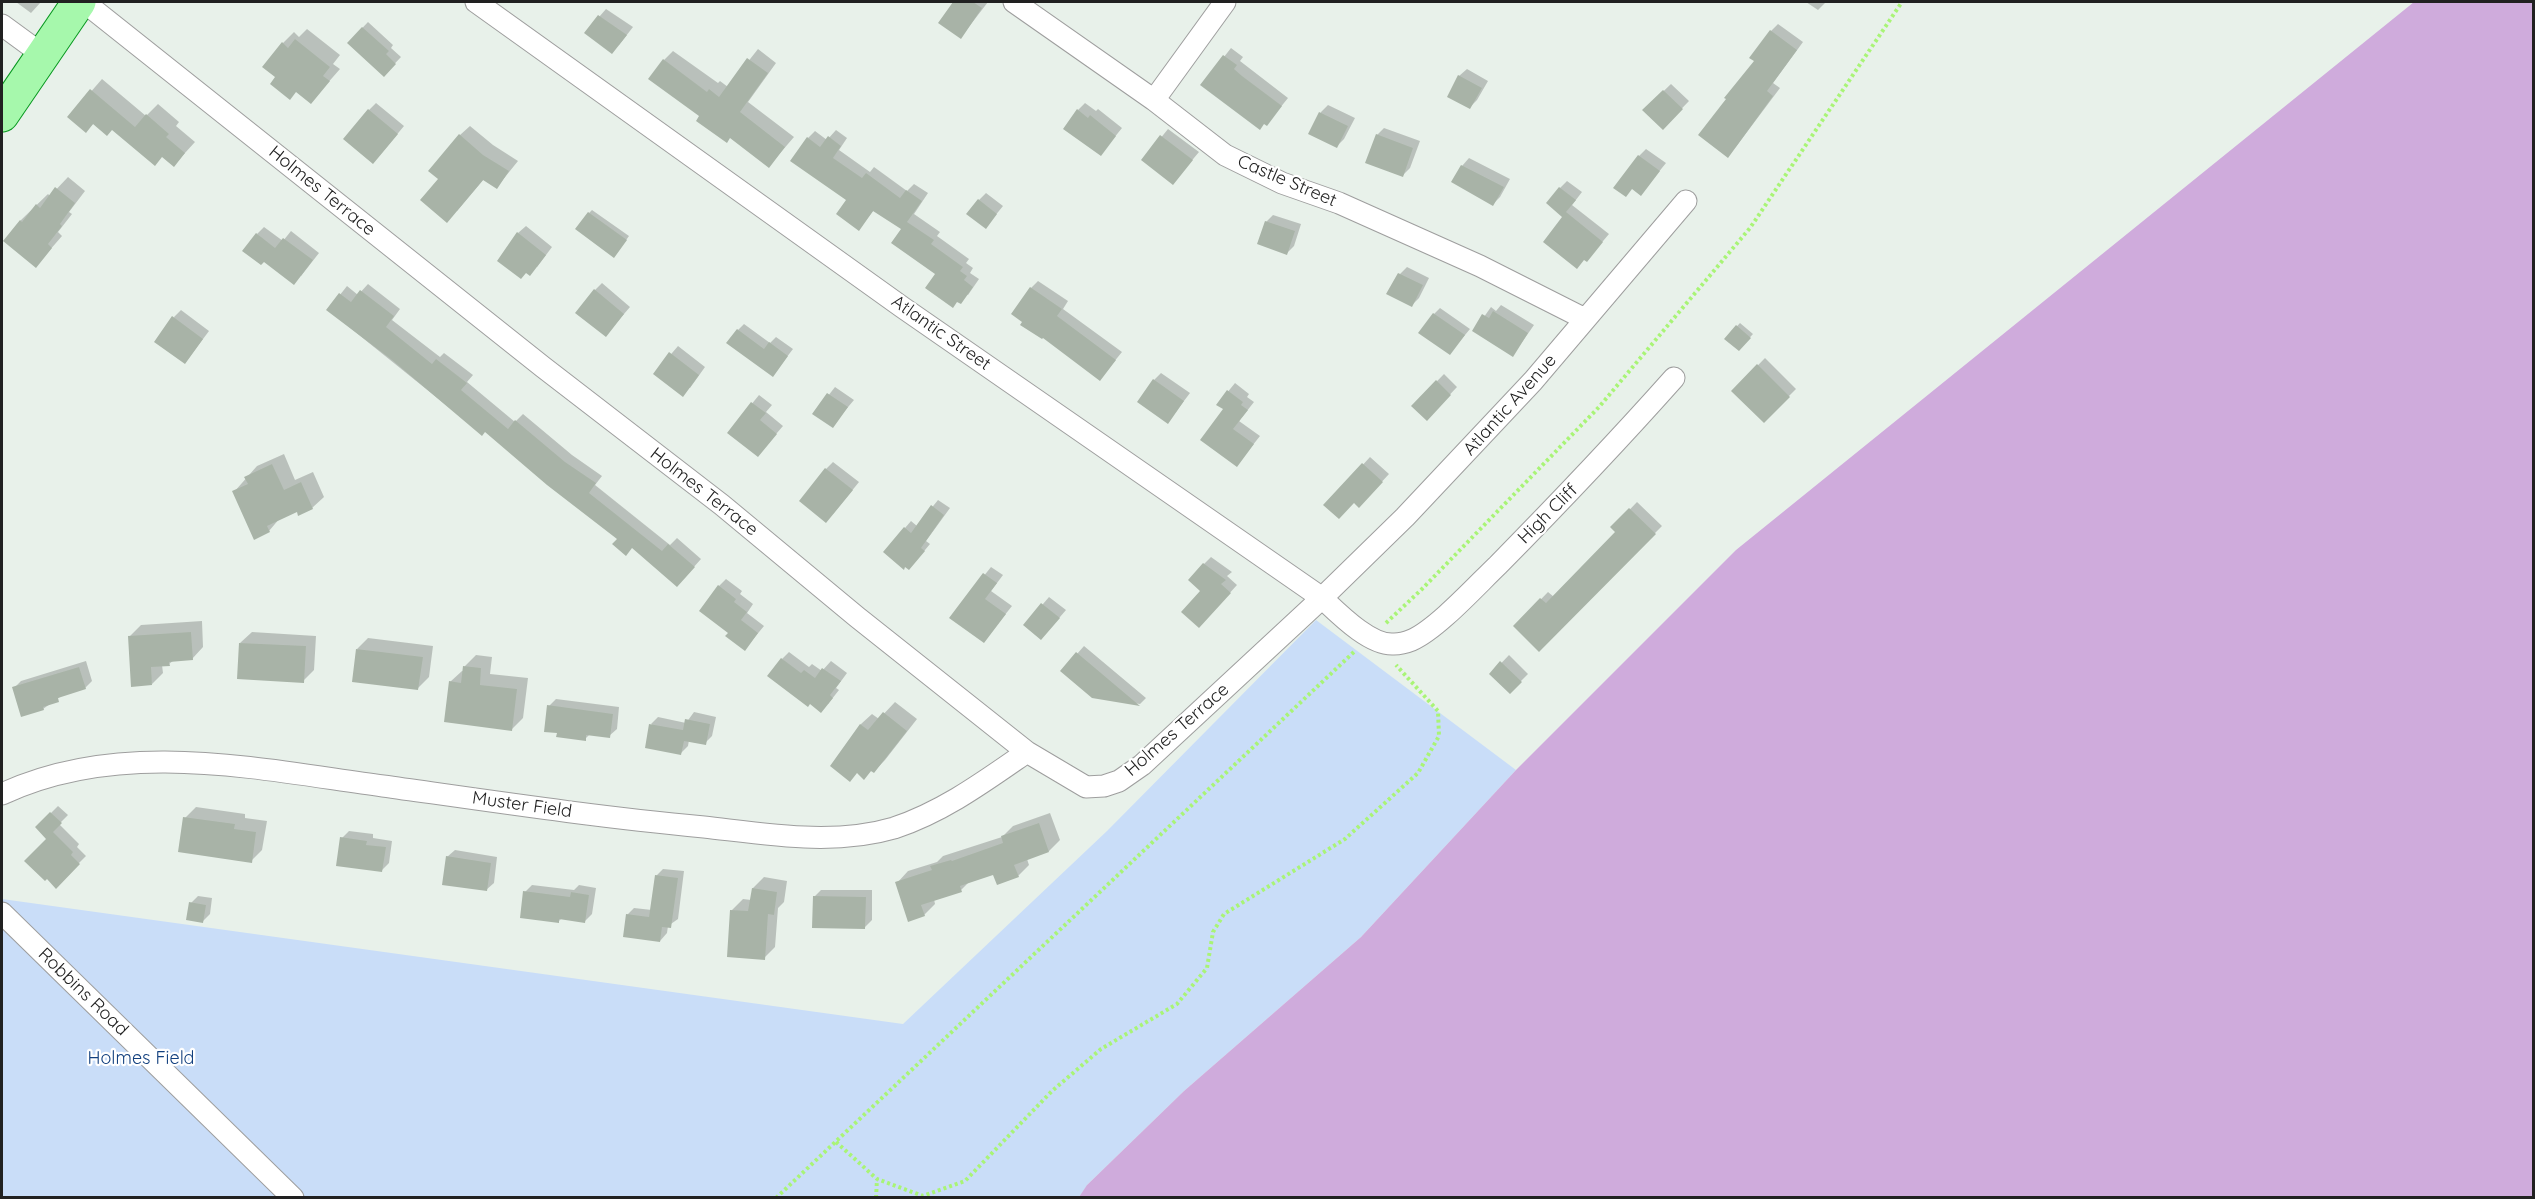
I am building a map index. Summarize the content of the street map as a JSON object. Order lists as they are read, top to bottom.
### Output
{
  "streets": {
    "street": [
      "Castle Street",
      "Holmes Terrace",
      "Atlantic Street",
      "Atlantic Avenue",
      "High Cliff",
      "Muster Field",
      "Robbins Road"
    ]
  },
  "crossings": [
    ["Castle Street", "Atlantic Avenue"],
    ["Holmes Terrace", "Atlantic Street"],
    ["Holmes Terrace", "Atlantic Avenue"],
    ["Holmes Terrace", "Muster Field"],
    ["Atlantic Street", "Atlantic Avenue"],
    ["Atlantic Street", "High Cliff"]
  ],
  "parks": ["Holmes Field"]
}
